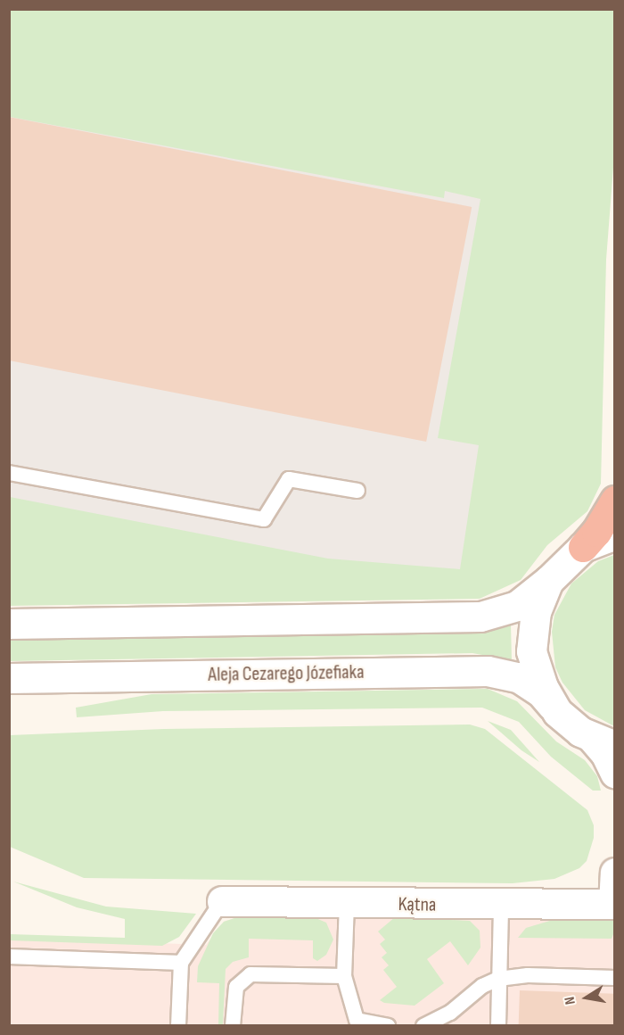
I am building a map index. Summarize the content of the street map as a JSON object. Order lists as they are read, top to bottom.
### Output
{
  "streets": {
    "main road": ["Aleja Cezarego Józefiaka", "Kątna"]
  },
  "north": "left"
}
